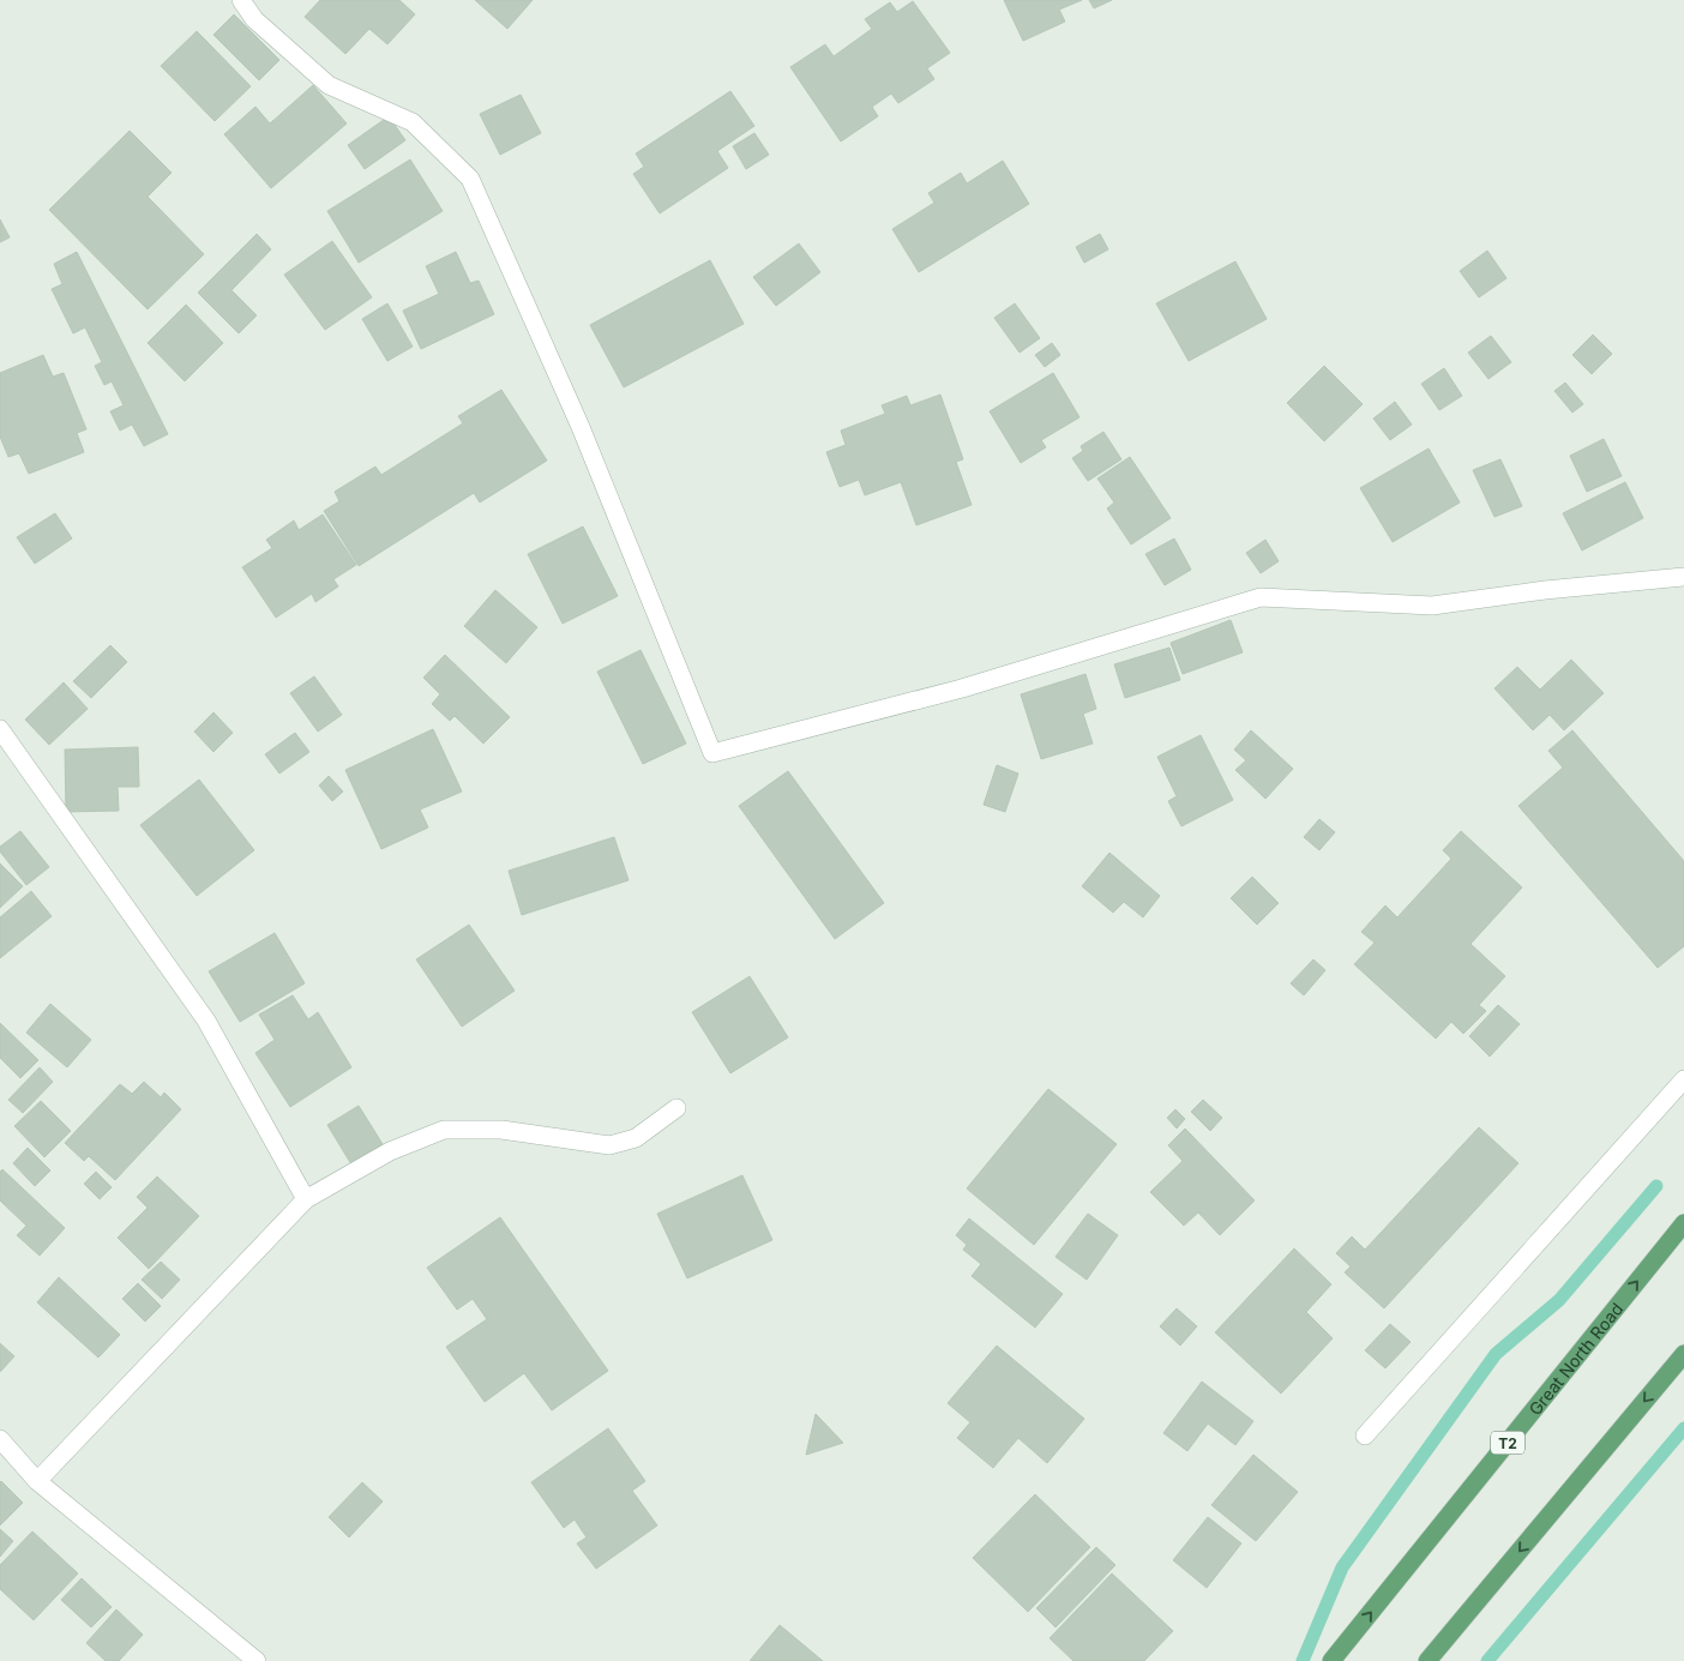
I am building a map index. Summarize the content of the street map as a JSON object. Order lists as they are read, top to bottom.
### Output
{
  "streets": {
    "main road": ["Great North Road", "T2"]
  }
}
